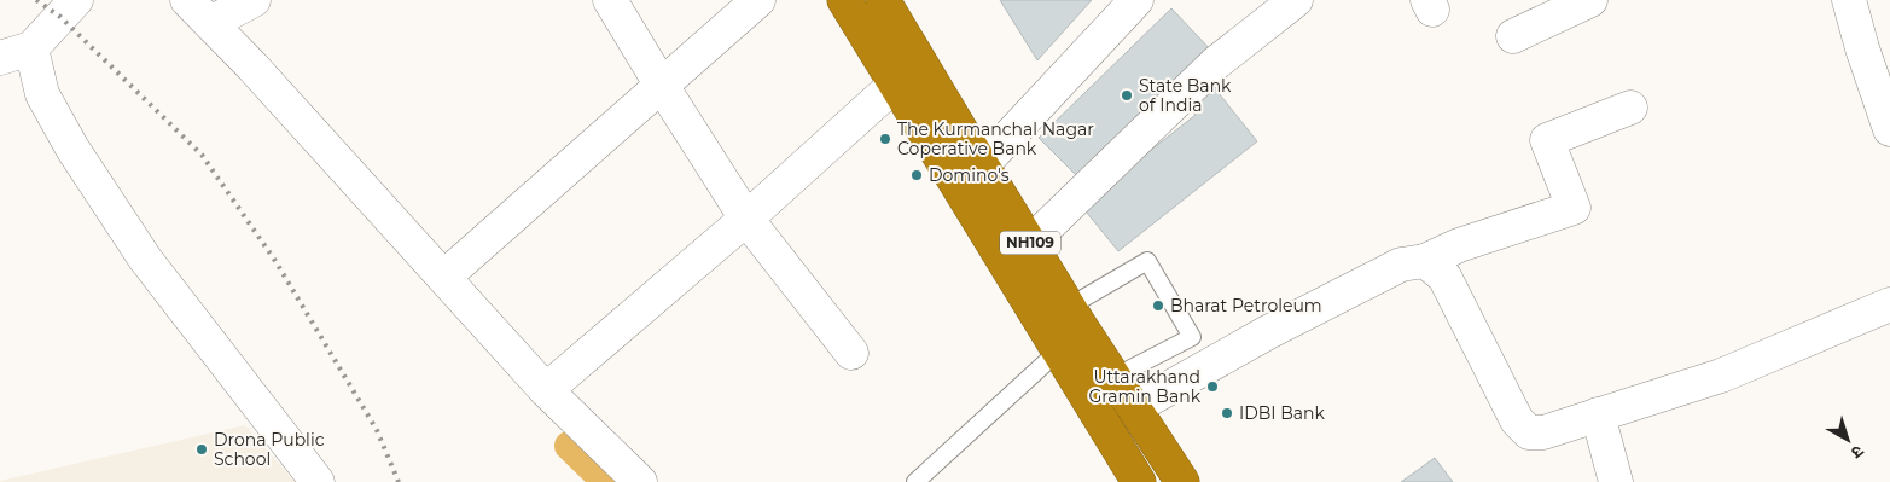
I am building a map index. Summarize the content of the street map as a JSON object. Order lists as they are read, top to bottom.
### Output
{
  "streets": {
    "highway": ["NH109"]
  },
  "places": [
    "State Bank of India",
    "The Kurmanchal Nagar Coperative Bank",
    "Domino's",
    "Bharat Petroleum",
    "Uttarakhand Gramin Bank",
    "IDBI Bank",
    "Drona Public School"
  ],
  "north": "bottom right"
}
